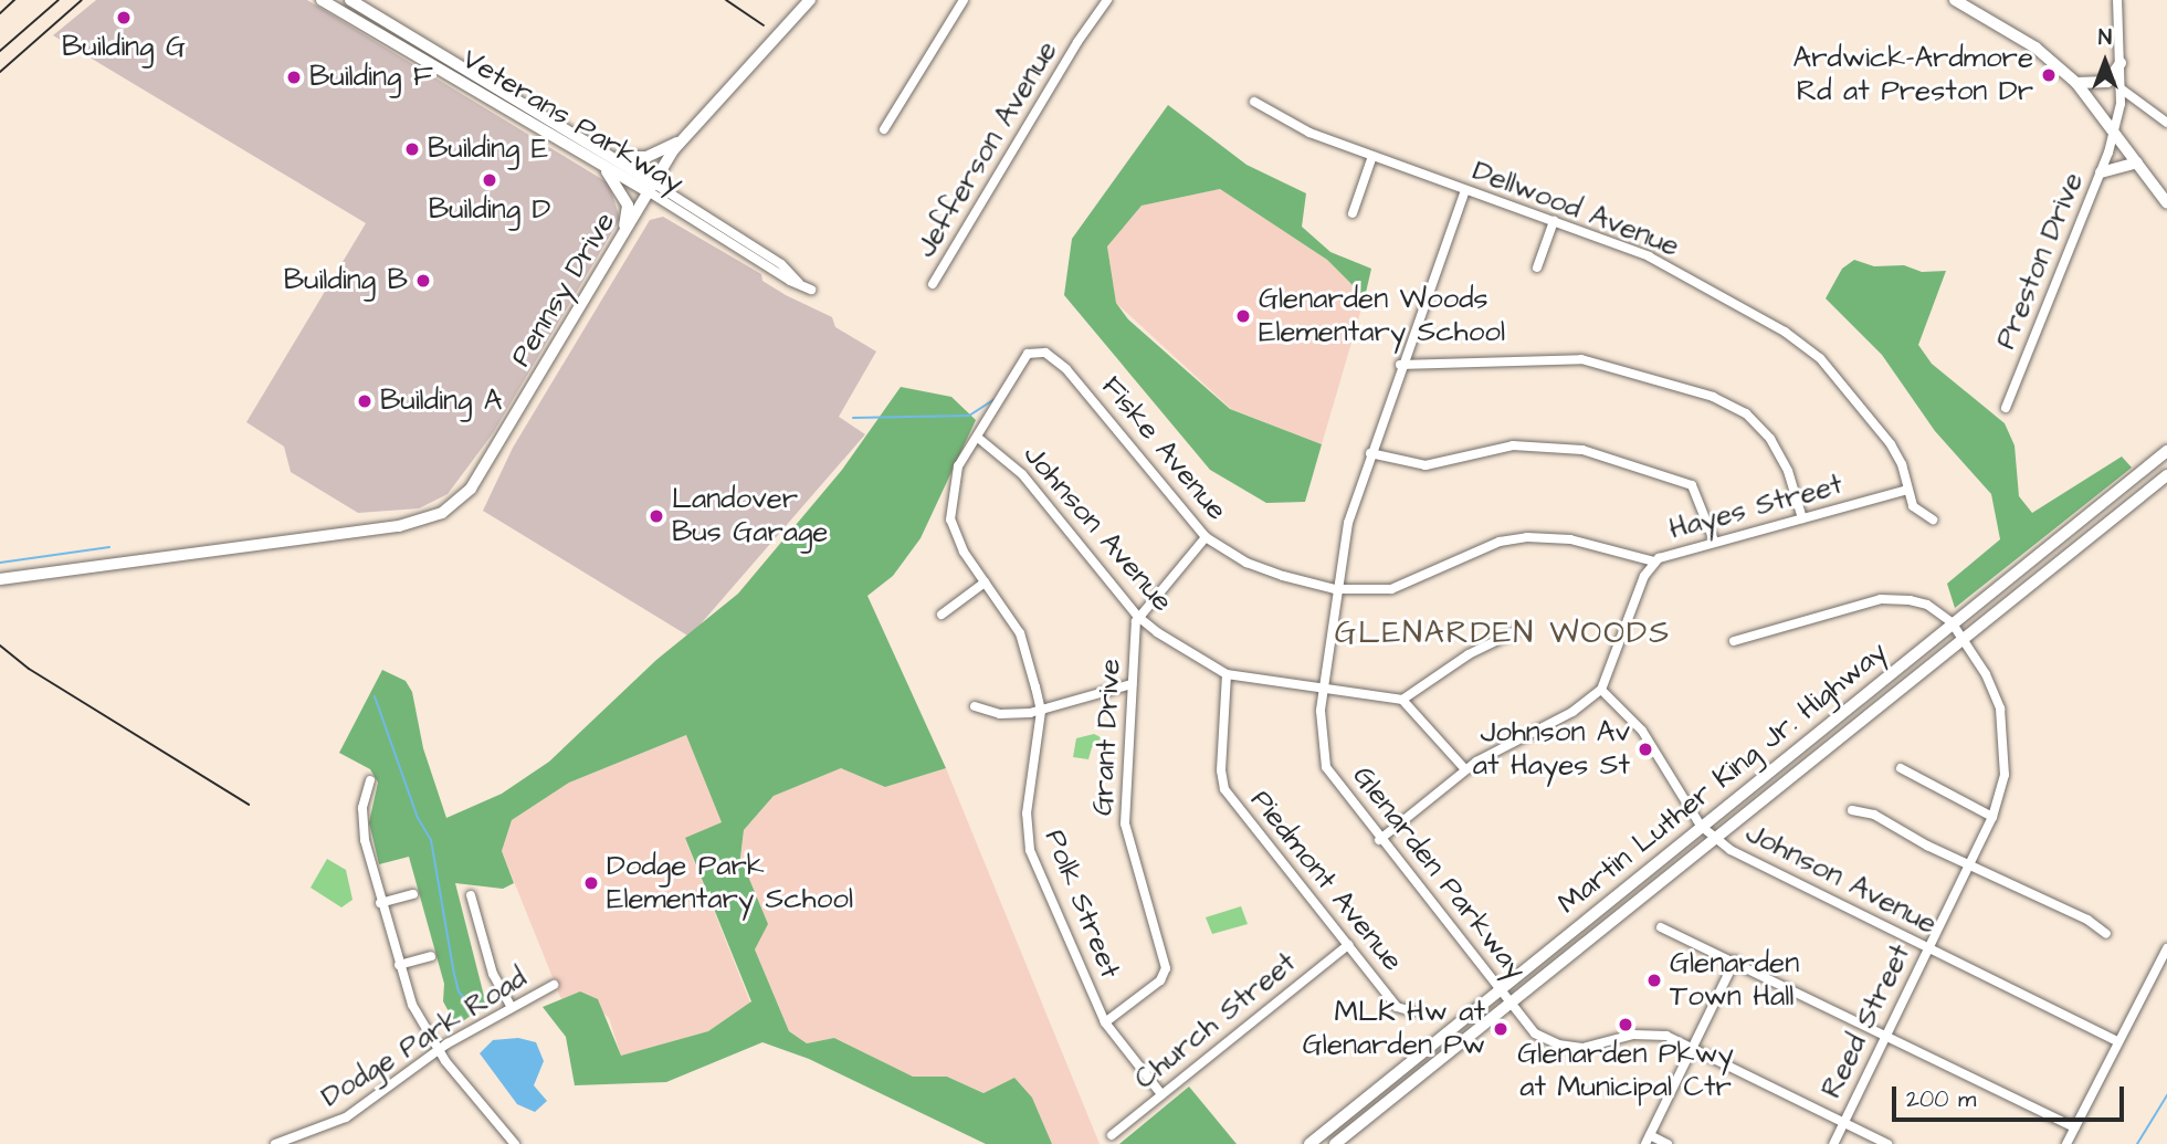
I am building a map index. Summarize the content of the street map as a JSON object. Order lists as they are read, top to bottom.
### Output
{
  "streets": {
    "main road": ["Veterans Parkway", "Pennsy Drive", "Martin Luther King Jr. Highway"],
    "street": [
      "Jefferson Avenue",
      "Dellwood Avenue",
      "Preston Drive",
      "Fiske Avenue",
      "Hayes Street",
      "Johnson Avenue",
      "Grant Drive",
      "Glenarden Parkway",
      "Piedmont Avenue",
      "Polk Street",
      "Church Street",
      "Reed Street",
      "Dodge Park Road"
    ]
  },
  "crossings": [
    ["Veterans Parkway", "Pennsy Drive"],
    ["Dellwood Avenue", "Hayes Street"],
    ["Dellwood Avenue", "Glenarden Parkway"],
    ["Fiske Avenue", "Hayes Street"],
    ["Fiske Avenue", "Johnson Avenue"],
    ["Fiske Avenue", "Glenarden Parkway"],
    ["Hayes Street", "Johnson Avenue"],
    ["Johnson Avenue", "Grant Drive"],
    ["Johnson Avenue", "Martin Luther King Jr. Highway"],
    ["Johnson Avenue", "Glenarden Parkway"],
    ["Johnson Avenue", "Piedmont Avenue"],
    ["Johnson Avenue", "Reed Street"],
    ["Grant Drive", "Polk Street"],
    ["Martin Luther King Jr. Highway", "Glenarden Parkway"],
    ["Martin Luther King Jr. Highway", "Reed Street"],
    ["Glenarden Parkway", "Reed Street"],
    ["Piedmont Avenue", "Church Street"],
    ["Polk Street", "Church Street"]
  ],
  "districts": ["GLENARDEN WOODS"],
  "places": [
    "Building G",
    "Ardwick-Ardmore Rd at Preston Dr",
    "Building F",
    "Building E",
    "Building D",
    "Building B",
    "Glenarden Woods Elementary School",
    "Building A",
    "Landover Bus Garage",
    "Johnson Av at Hayes St",
    "Dodge Park Elementary School",
    "Glenarden Town Hall",
    "Glenarden Pkwy at Municipal Ctr",
    "MLK Hw at Glenarden Pw"
  ],
  "scale_bar": "200 m",
  "north": "top"
}
